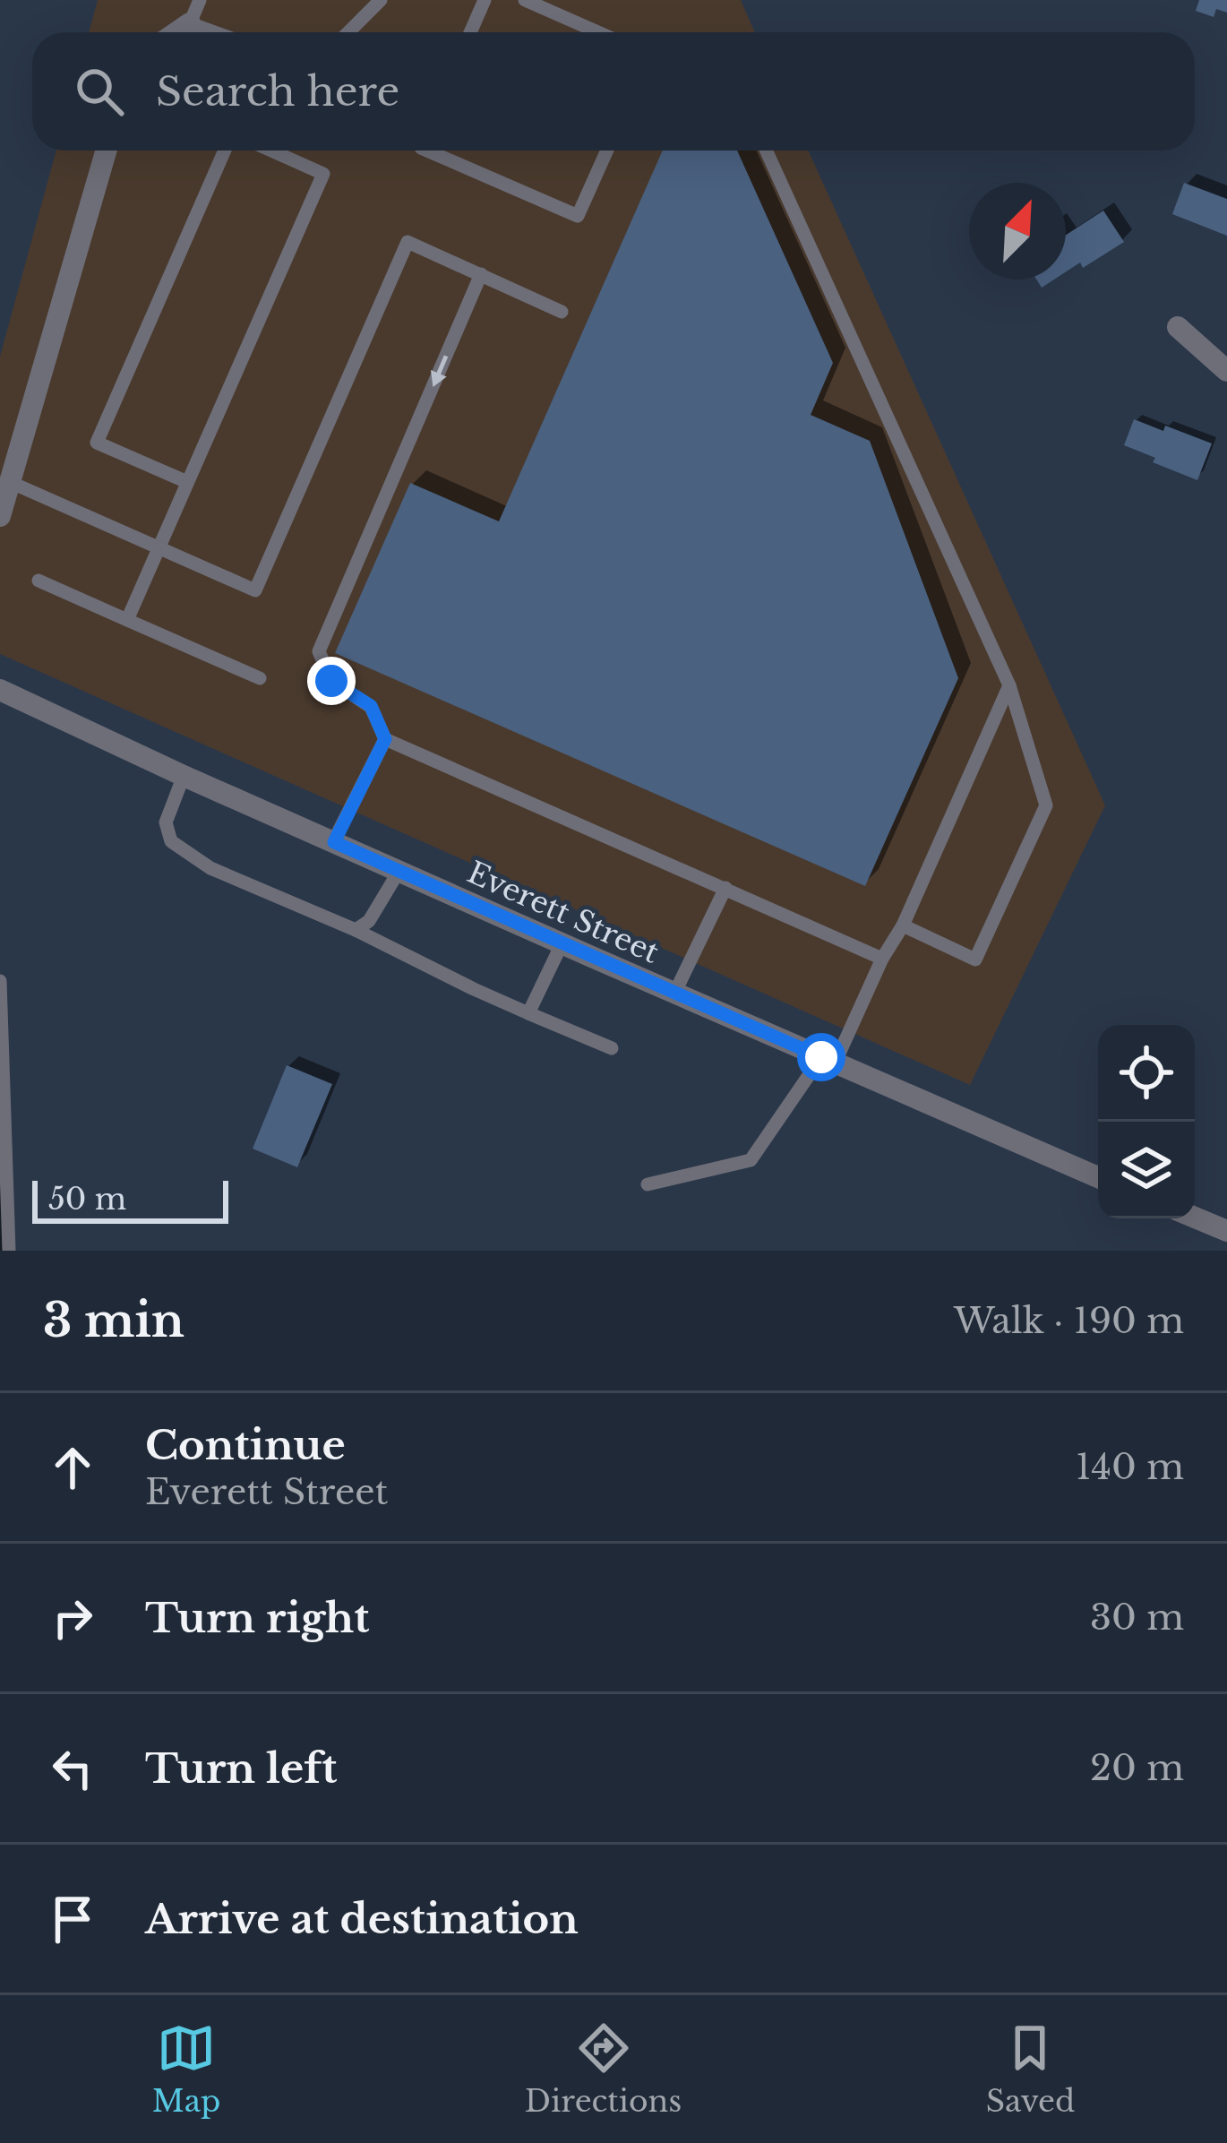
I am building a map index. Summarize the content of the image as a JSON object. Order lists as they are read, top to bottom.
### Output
{
  "streets": {
    "street": ["Everett Street"]
  },
  "scale_bar": "50 m",
  "north": "top right",
  "page": {
    "search": "Search here",
    "scale": "50 m",
    "heading": ["3 min", "Walk · 190 m"],
    "list": [
      ["Continue", "Everett Street", "140 m"],
      ["Turn right", "30 m"],
      ["Turn left", "20 m"],
      "Arrive at destination"
    ],
    "nav": ["Map", "Directions", "Saved"]
  }
}
